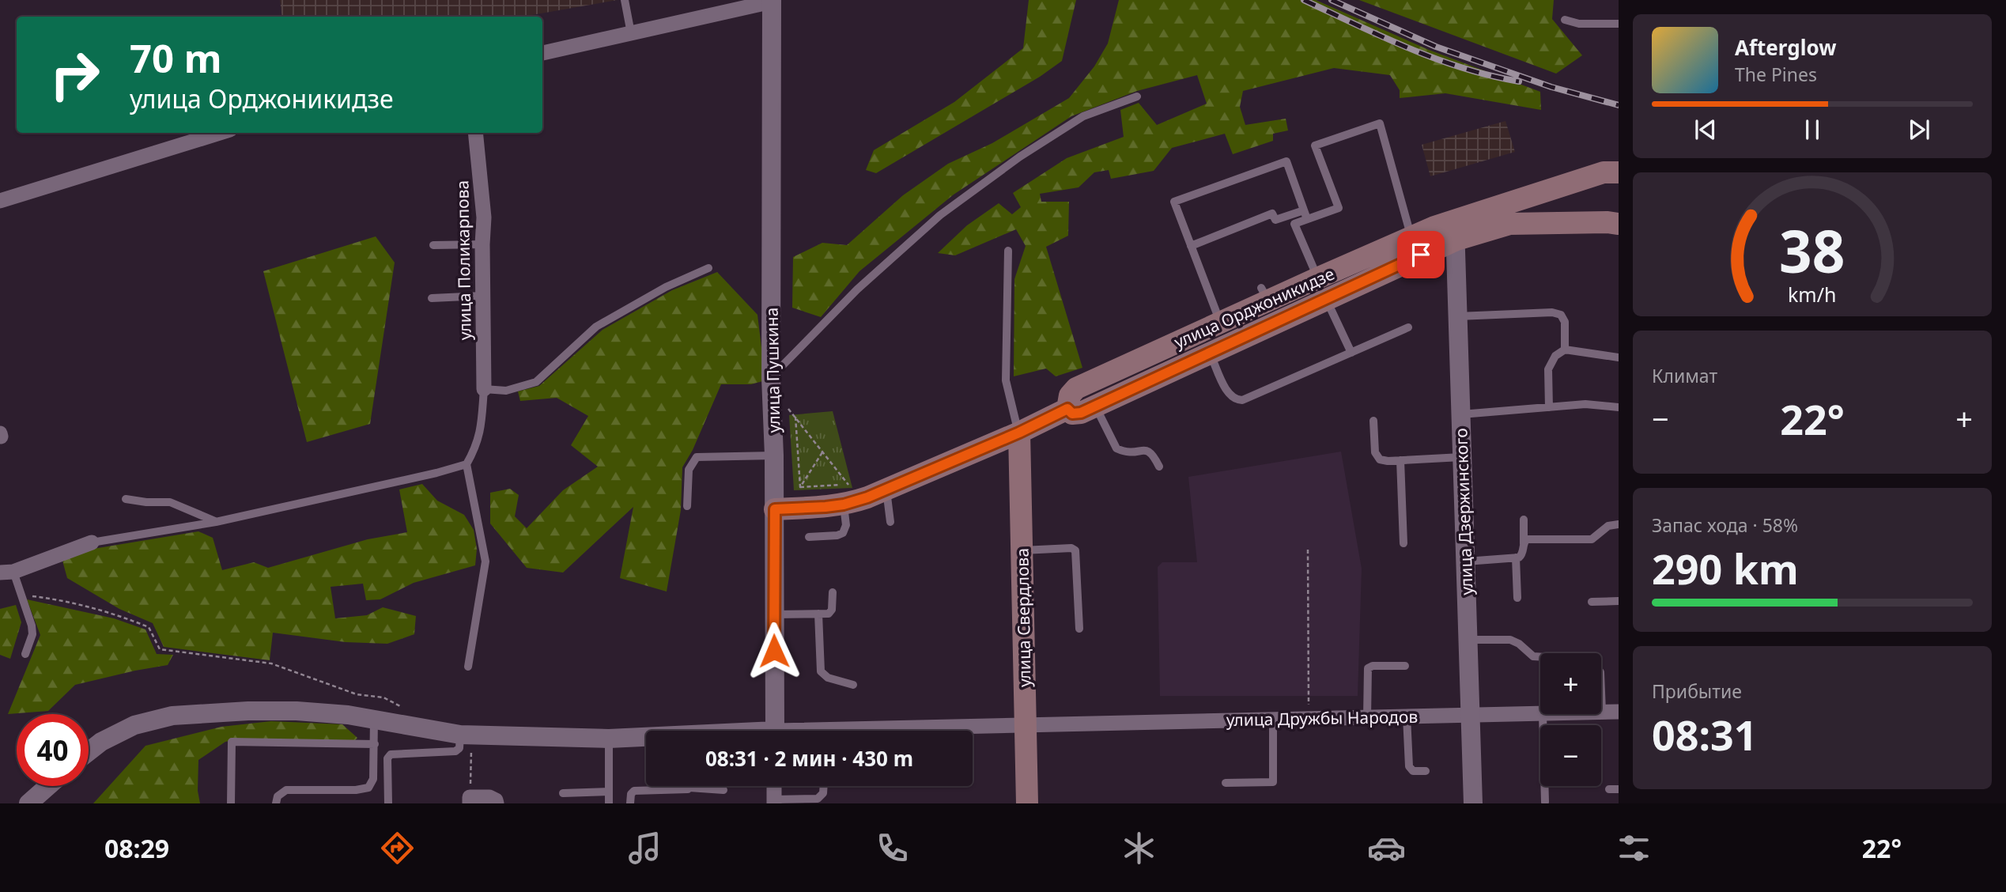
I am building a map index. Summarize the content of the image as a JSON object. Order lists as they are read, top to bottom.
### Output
{
  "streets": {
    "main road": ["улица Орджоникидзе", "улица Свердлова"],
    "street": [
      "улица Поликарпова",
      "улица Пушкина",
      "улица Дзержинского",
      "улица Дружбы Народов"
    ]
  },
  "crossings": [
    ["улица Орджоникидзе", "улица Пушкина"],
    ["улица Орджоникидзе", "улица Дзержинского"],
    ["улица Орджоникидзе", "улица Свердлова"],
    ["улица Дзержинского", "улица Дружбы Народов"],
    ["улица Свердлова", "улица Дружбы Народов"]
  ],
  "page": {
    "turn": ["70 m", "улица Орджоникидзе"],
    "song": ["Afterglow", "The Pines"],
    "tile": [
      "Климат",
      ["Запас хода · 58%", "290 km"],
      ["Прибытие", "08:31"]
    ],
    "heat": ["−", "22°", "+"],
    "map_buttons": ["+", "−"],
    "limit": "40",
    "trip": "08:31 · 2 мин · 430 m",
    "tabs": ["08:29", "22°"],
    "gauge": ["38", "km/h"]
  }
}
